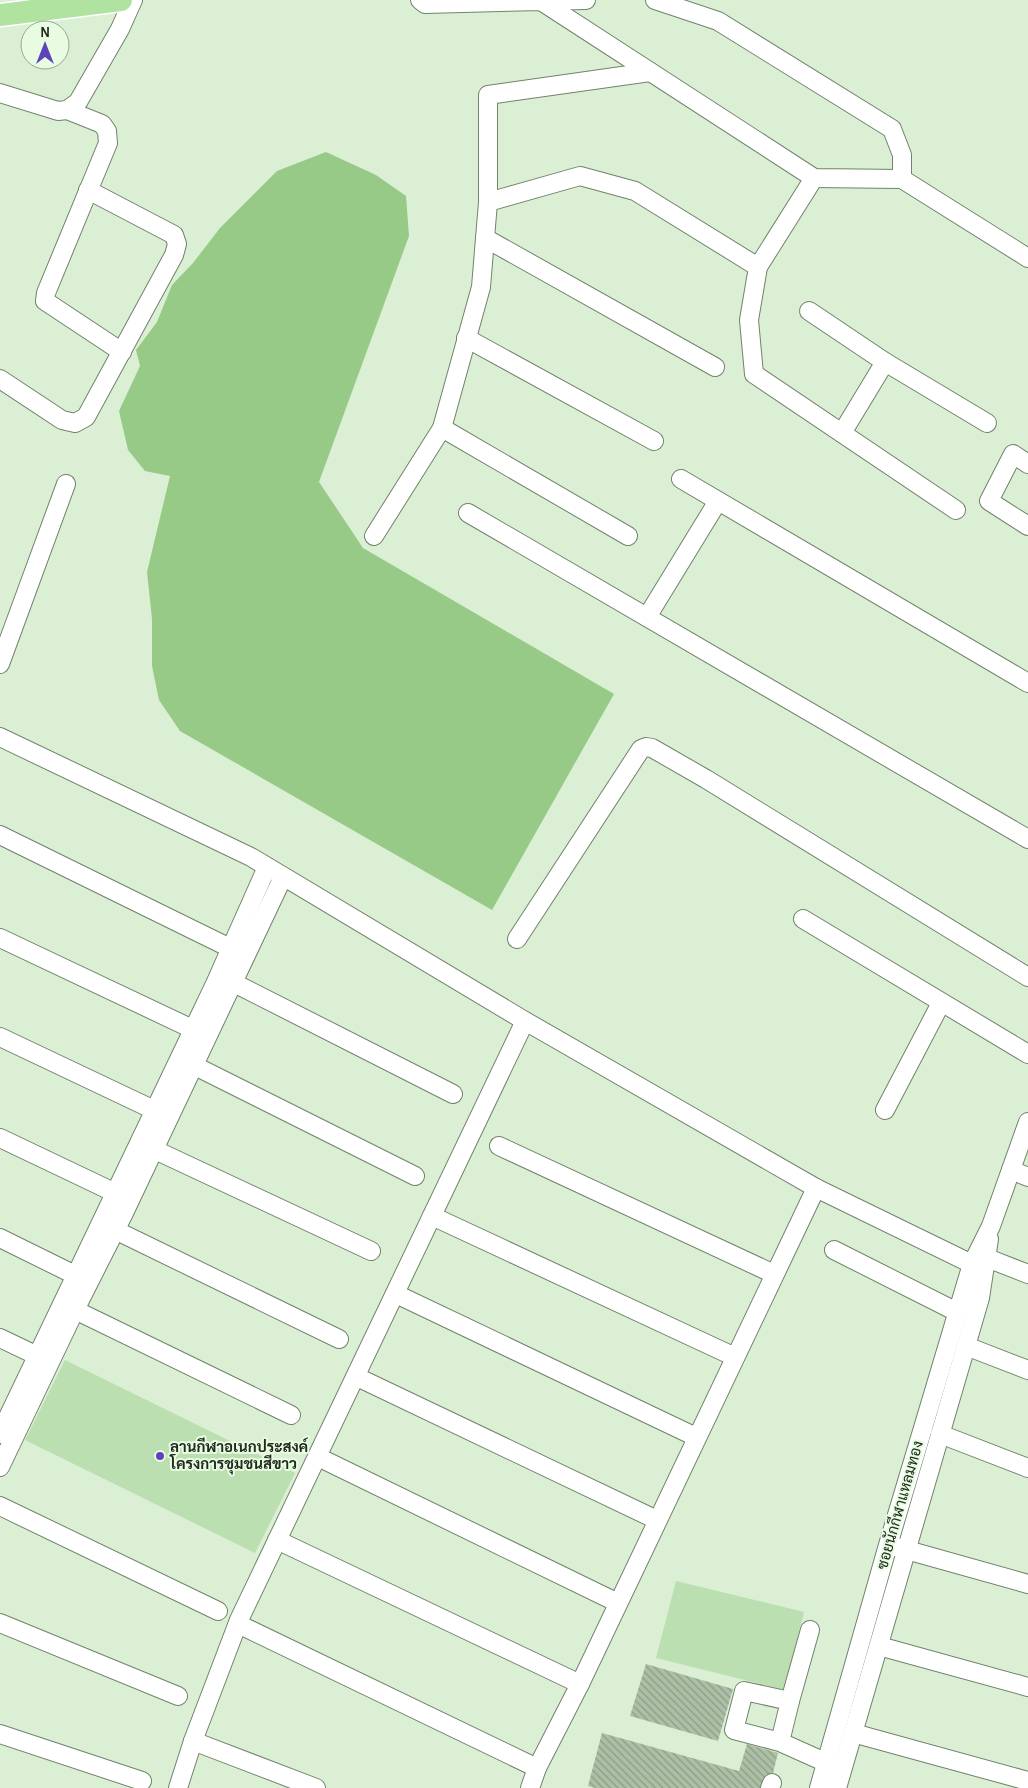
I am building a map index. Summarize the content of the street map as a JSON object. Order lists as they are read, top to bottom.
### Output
{
  "streets": {
    "street": ["ซอยนักกีฬาแหลมทอง"]
  },
  "places": ["ลานกีฬาอเนกประสงค์ โครงการชุมชนสีขาว"],
  "north": "top"
}
